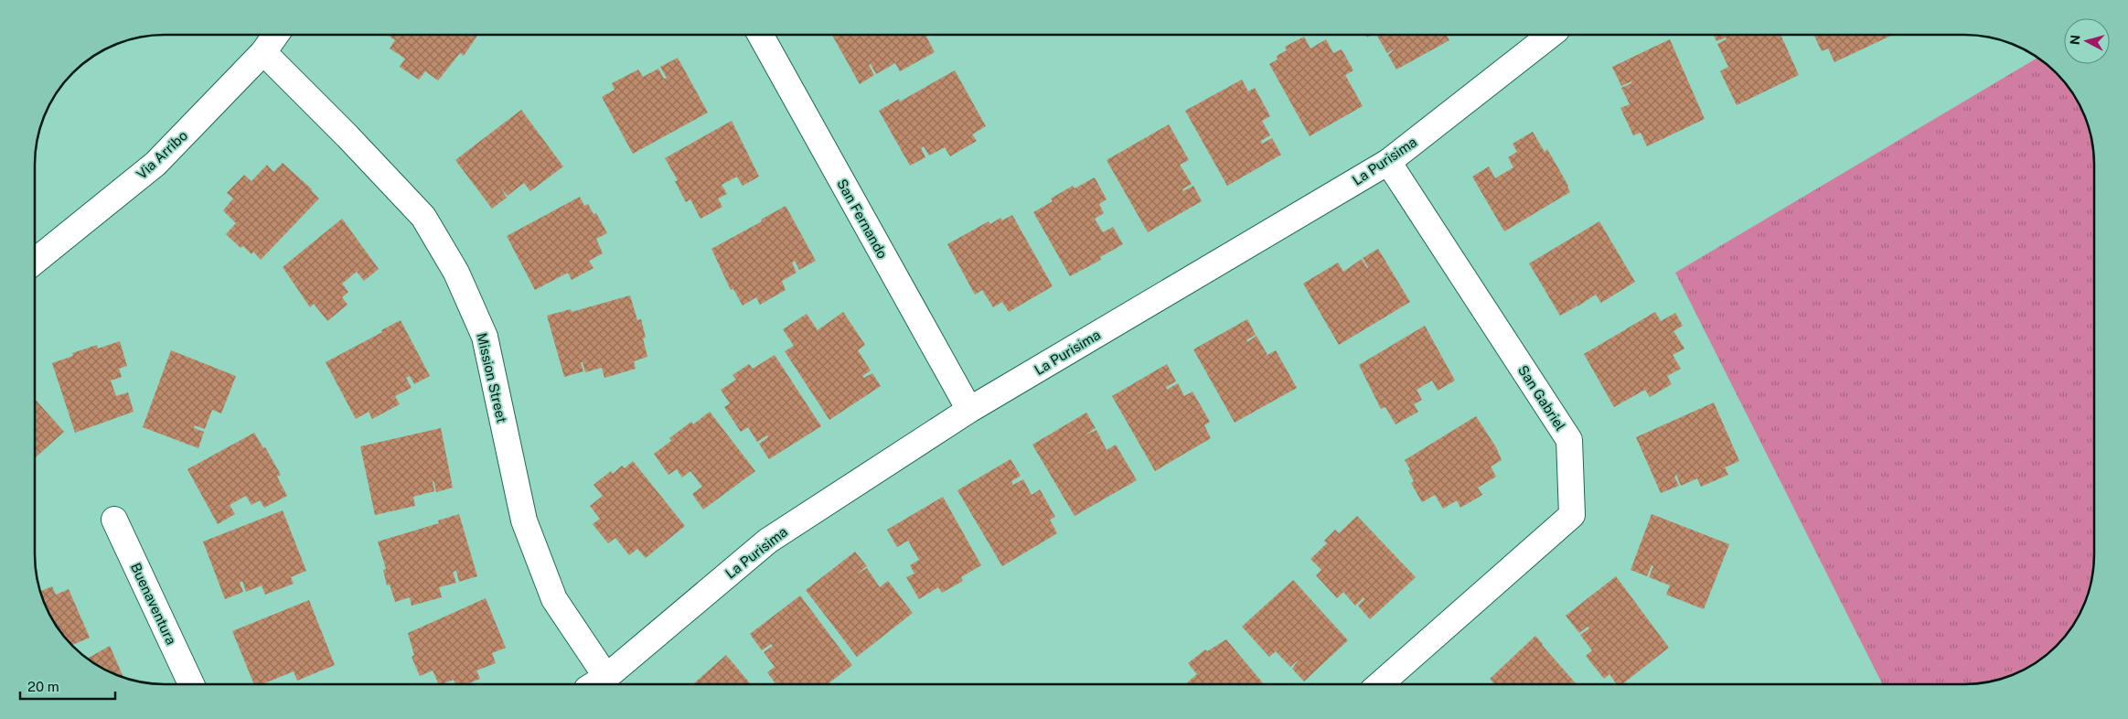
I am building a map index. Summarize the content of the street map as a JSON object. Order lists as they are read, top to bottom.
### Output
{
  "streets": {
    "street": [
      "Via Arribo",
      "La Purisima",
      "San Fernando",
      "Mission Street",
      "San Gabriel",
      "Buenaventura"
    ]
  },
  "crossings": [
    ["Via Arribo", "Mission Street"],
    ["La Purisima", "San Fernando"],
    ["La Purisima", "Mission Street"],
    ["La Purisima", "San Gabriel"]
  ],
  "scale_bar": "20 m",
  "north": "left"
}
